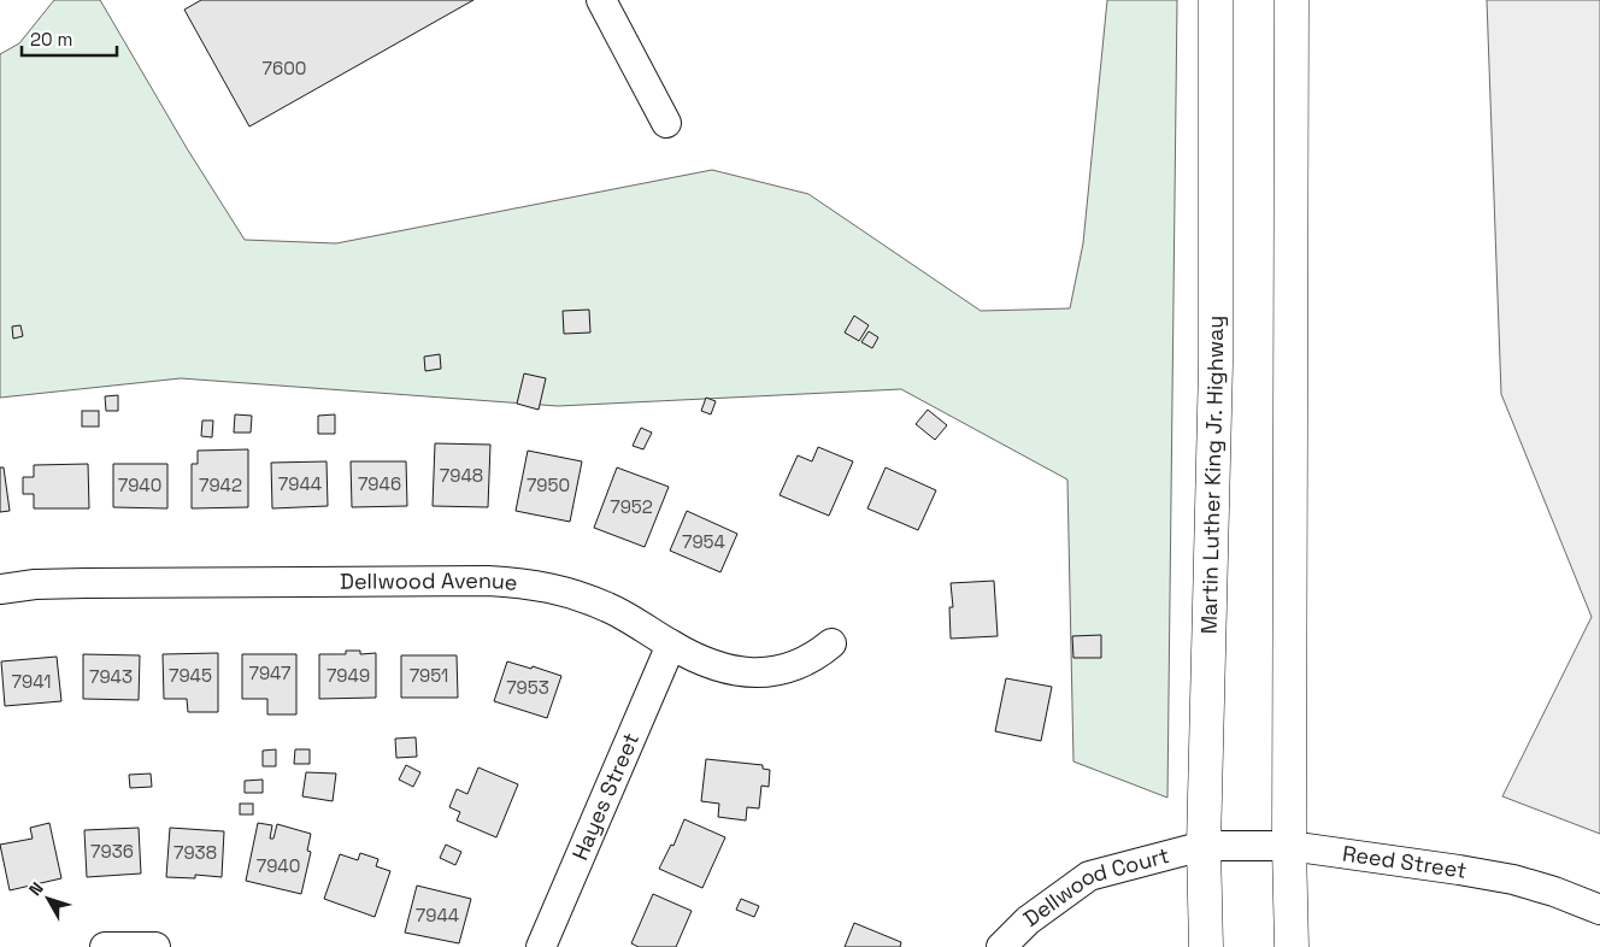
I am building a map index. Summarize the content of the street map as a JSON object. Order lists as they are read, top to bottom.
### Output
{
  "streets": {
    "main road": ["Martin Luther King Jr. Highway"],
    "street": [
      "Dellwood Avenue",
      "Hayes Street",
      "Reed Street",
      "Dellwood Court"
    ]
  },
  "crossings": [
    ["Martin Luther King Jr. Highway", "Reed Street"],
    ["Martin Luther King Jr. Highway", "Dellwood Court"],
    ["Dellwood Avenue", "Hayes Street"],
    ["Reed Street", "Dellwood Court"]
  ],
  "house_numbers": [
    "7600",
    "7948",
    "7944",
    "7946",
    "7940",
    "7942",
    "7950",
    "7952",
    "7954",
    "7947",
    "7945",
    "7949",
    "7951",
    "7943",
    "7941",
    "7953",
    "7936",
    "7938",
    "7940",
    "7944"
  ],
  "scale_bar": "20 m",
  "north": "top left"
}
